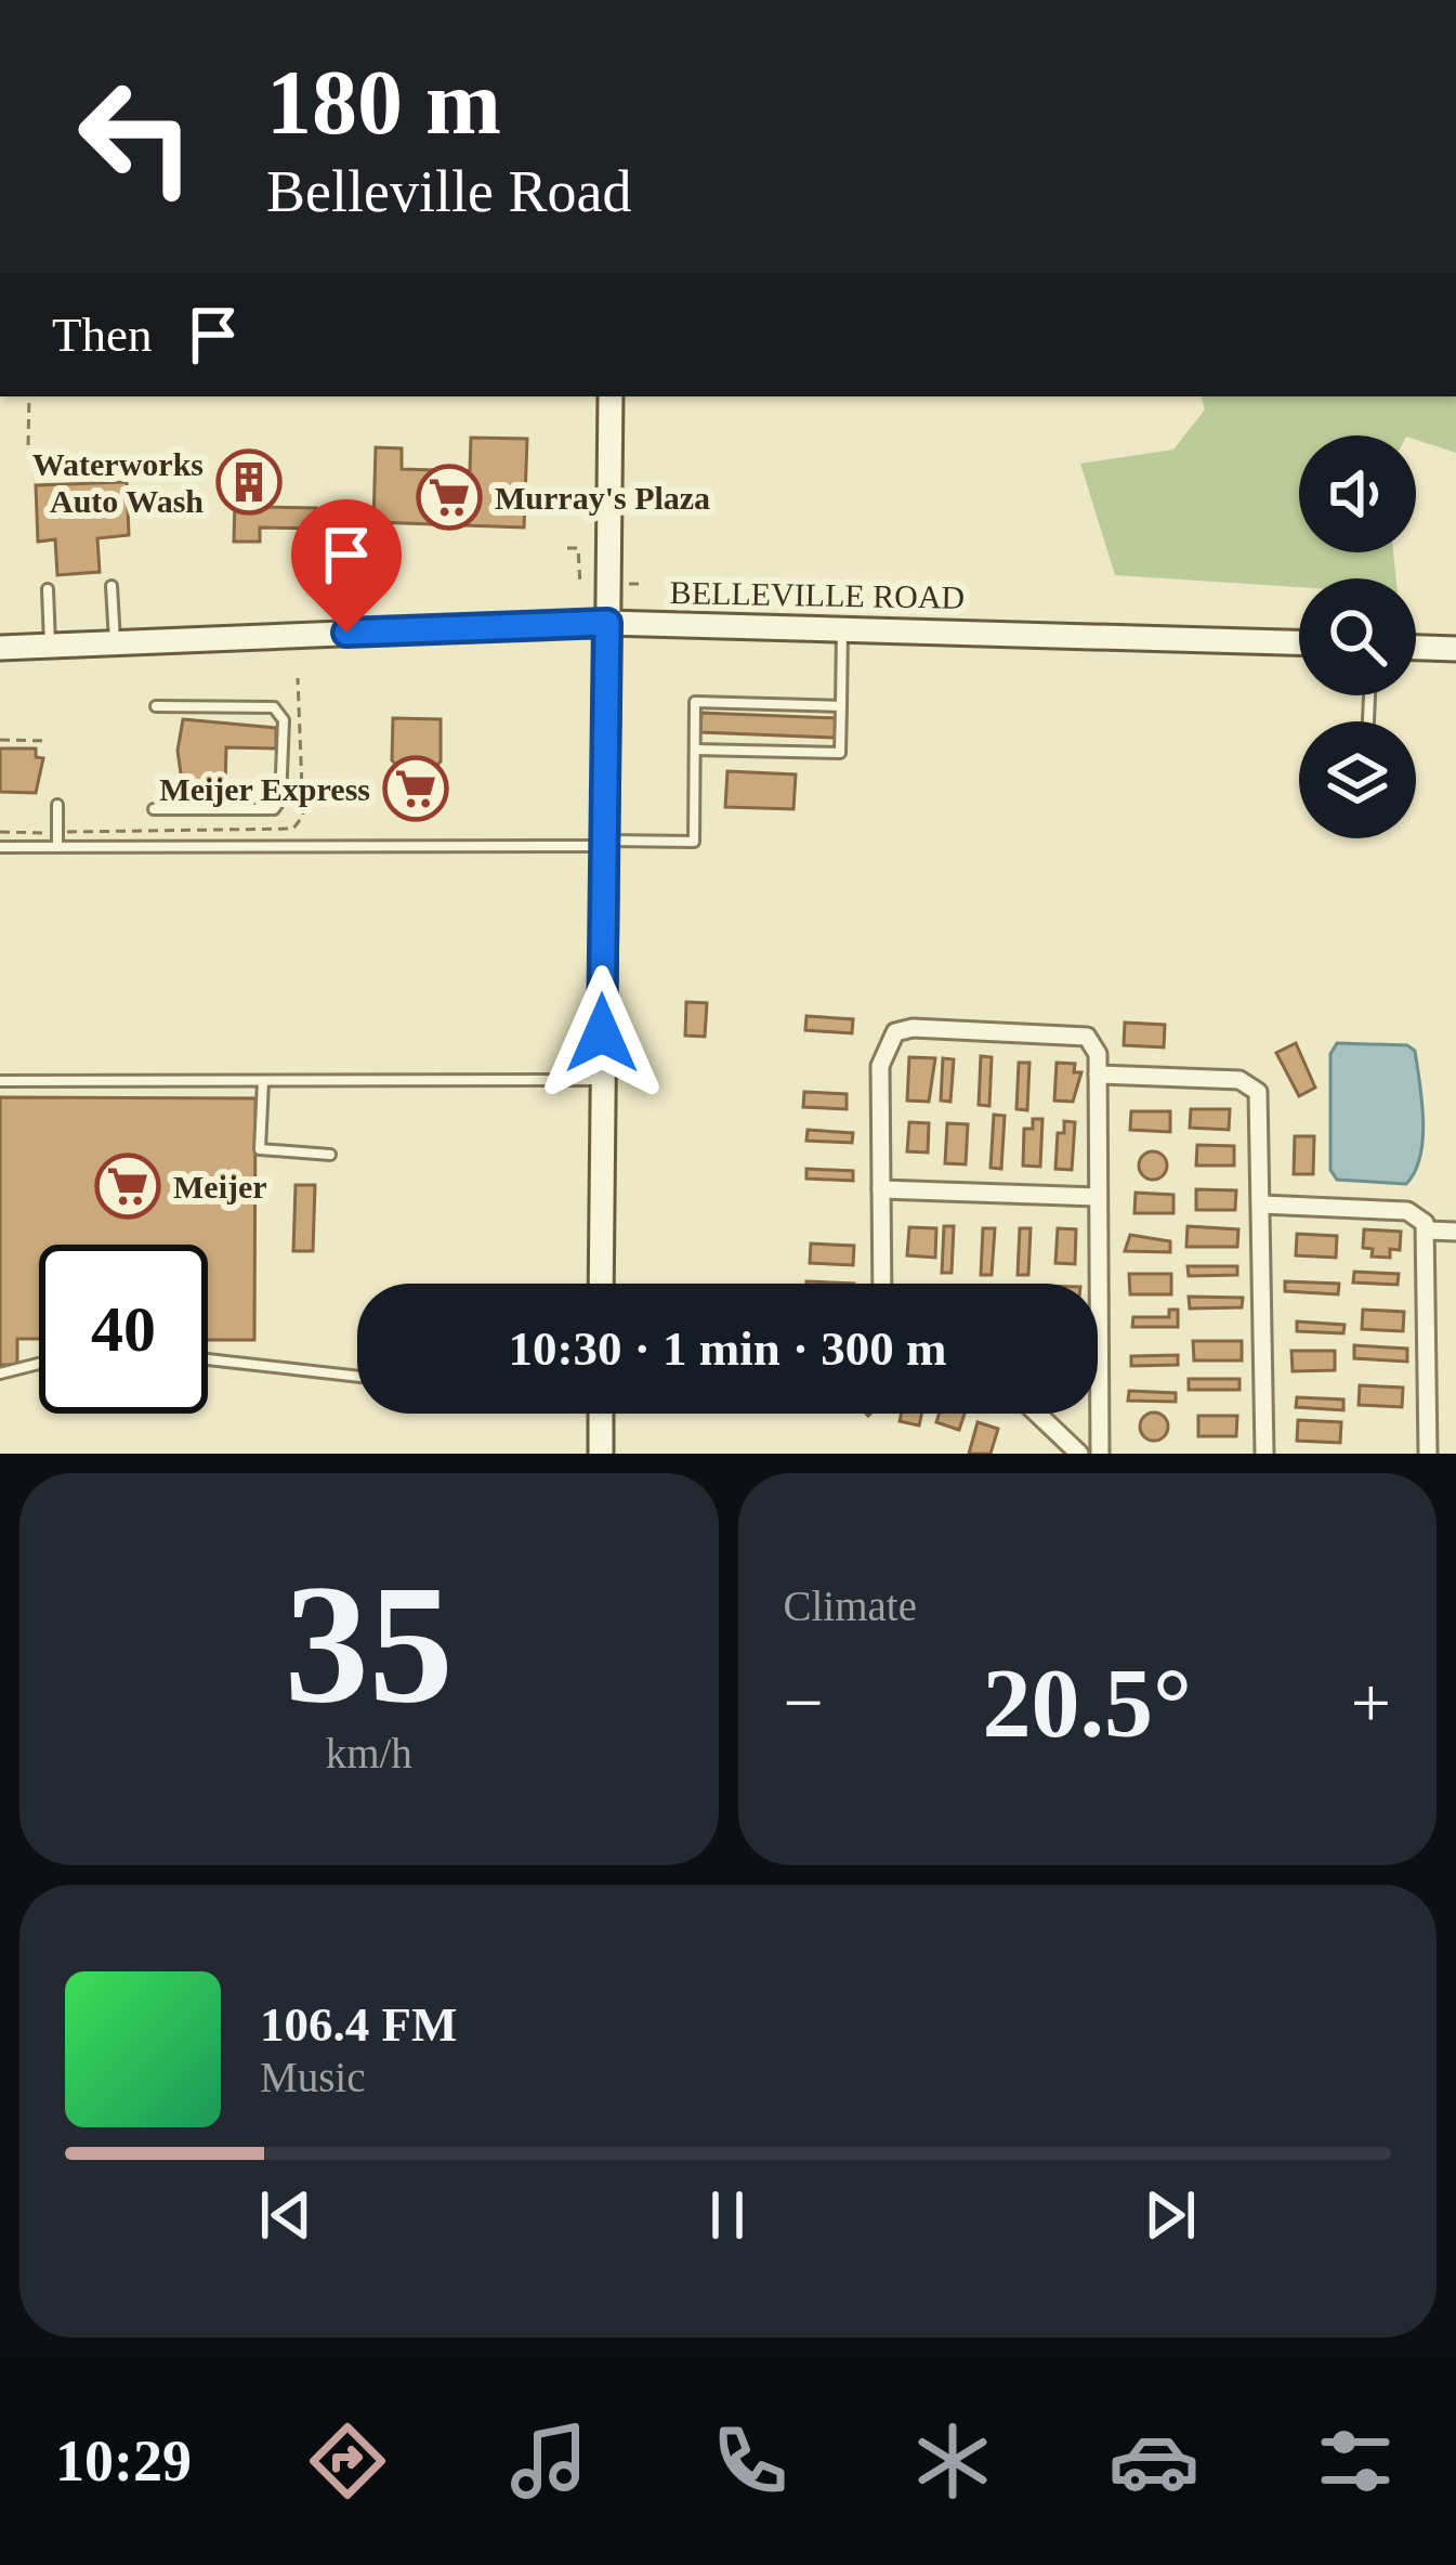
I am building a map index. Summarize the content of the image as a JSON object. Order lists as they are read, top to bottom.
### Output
{
  "streets": {
    "main road": ["BELLEVILLE ROAD"]
  },
  "places": {
    "building": ["Waterworks Auto Wash"],
    "supermarket": ["Murray's Plaza", "Meijer Express", "Meijer"]
  },
  "page": {
    "turn": ["180 m", "Belleville Road"],
    "then": "Then",
    "limit": "40",
    "trip": "10:30 · 1 min · 300 m",
    "tile": [
      ["35", "km/h"],
      "Climate"
    ],
    "heat": ["−", "20.5°", "+"],
    "song": ["106.4 FM", "Music"],
    "tabs": "10:29"
  }
}
